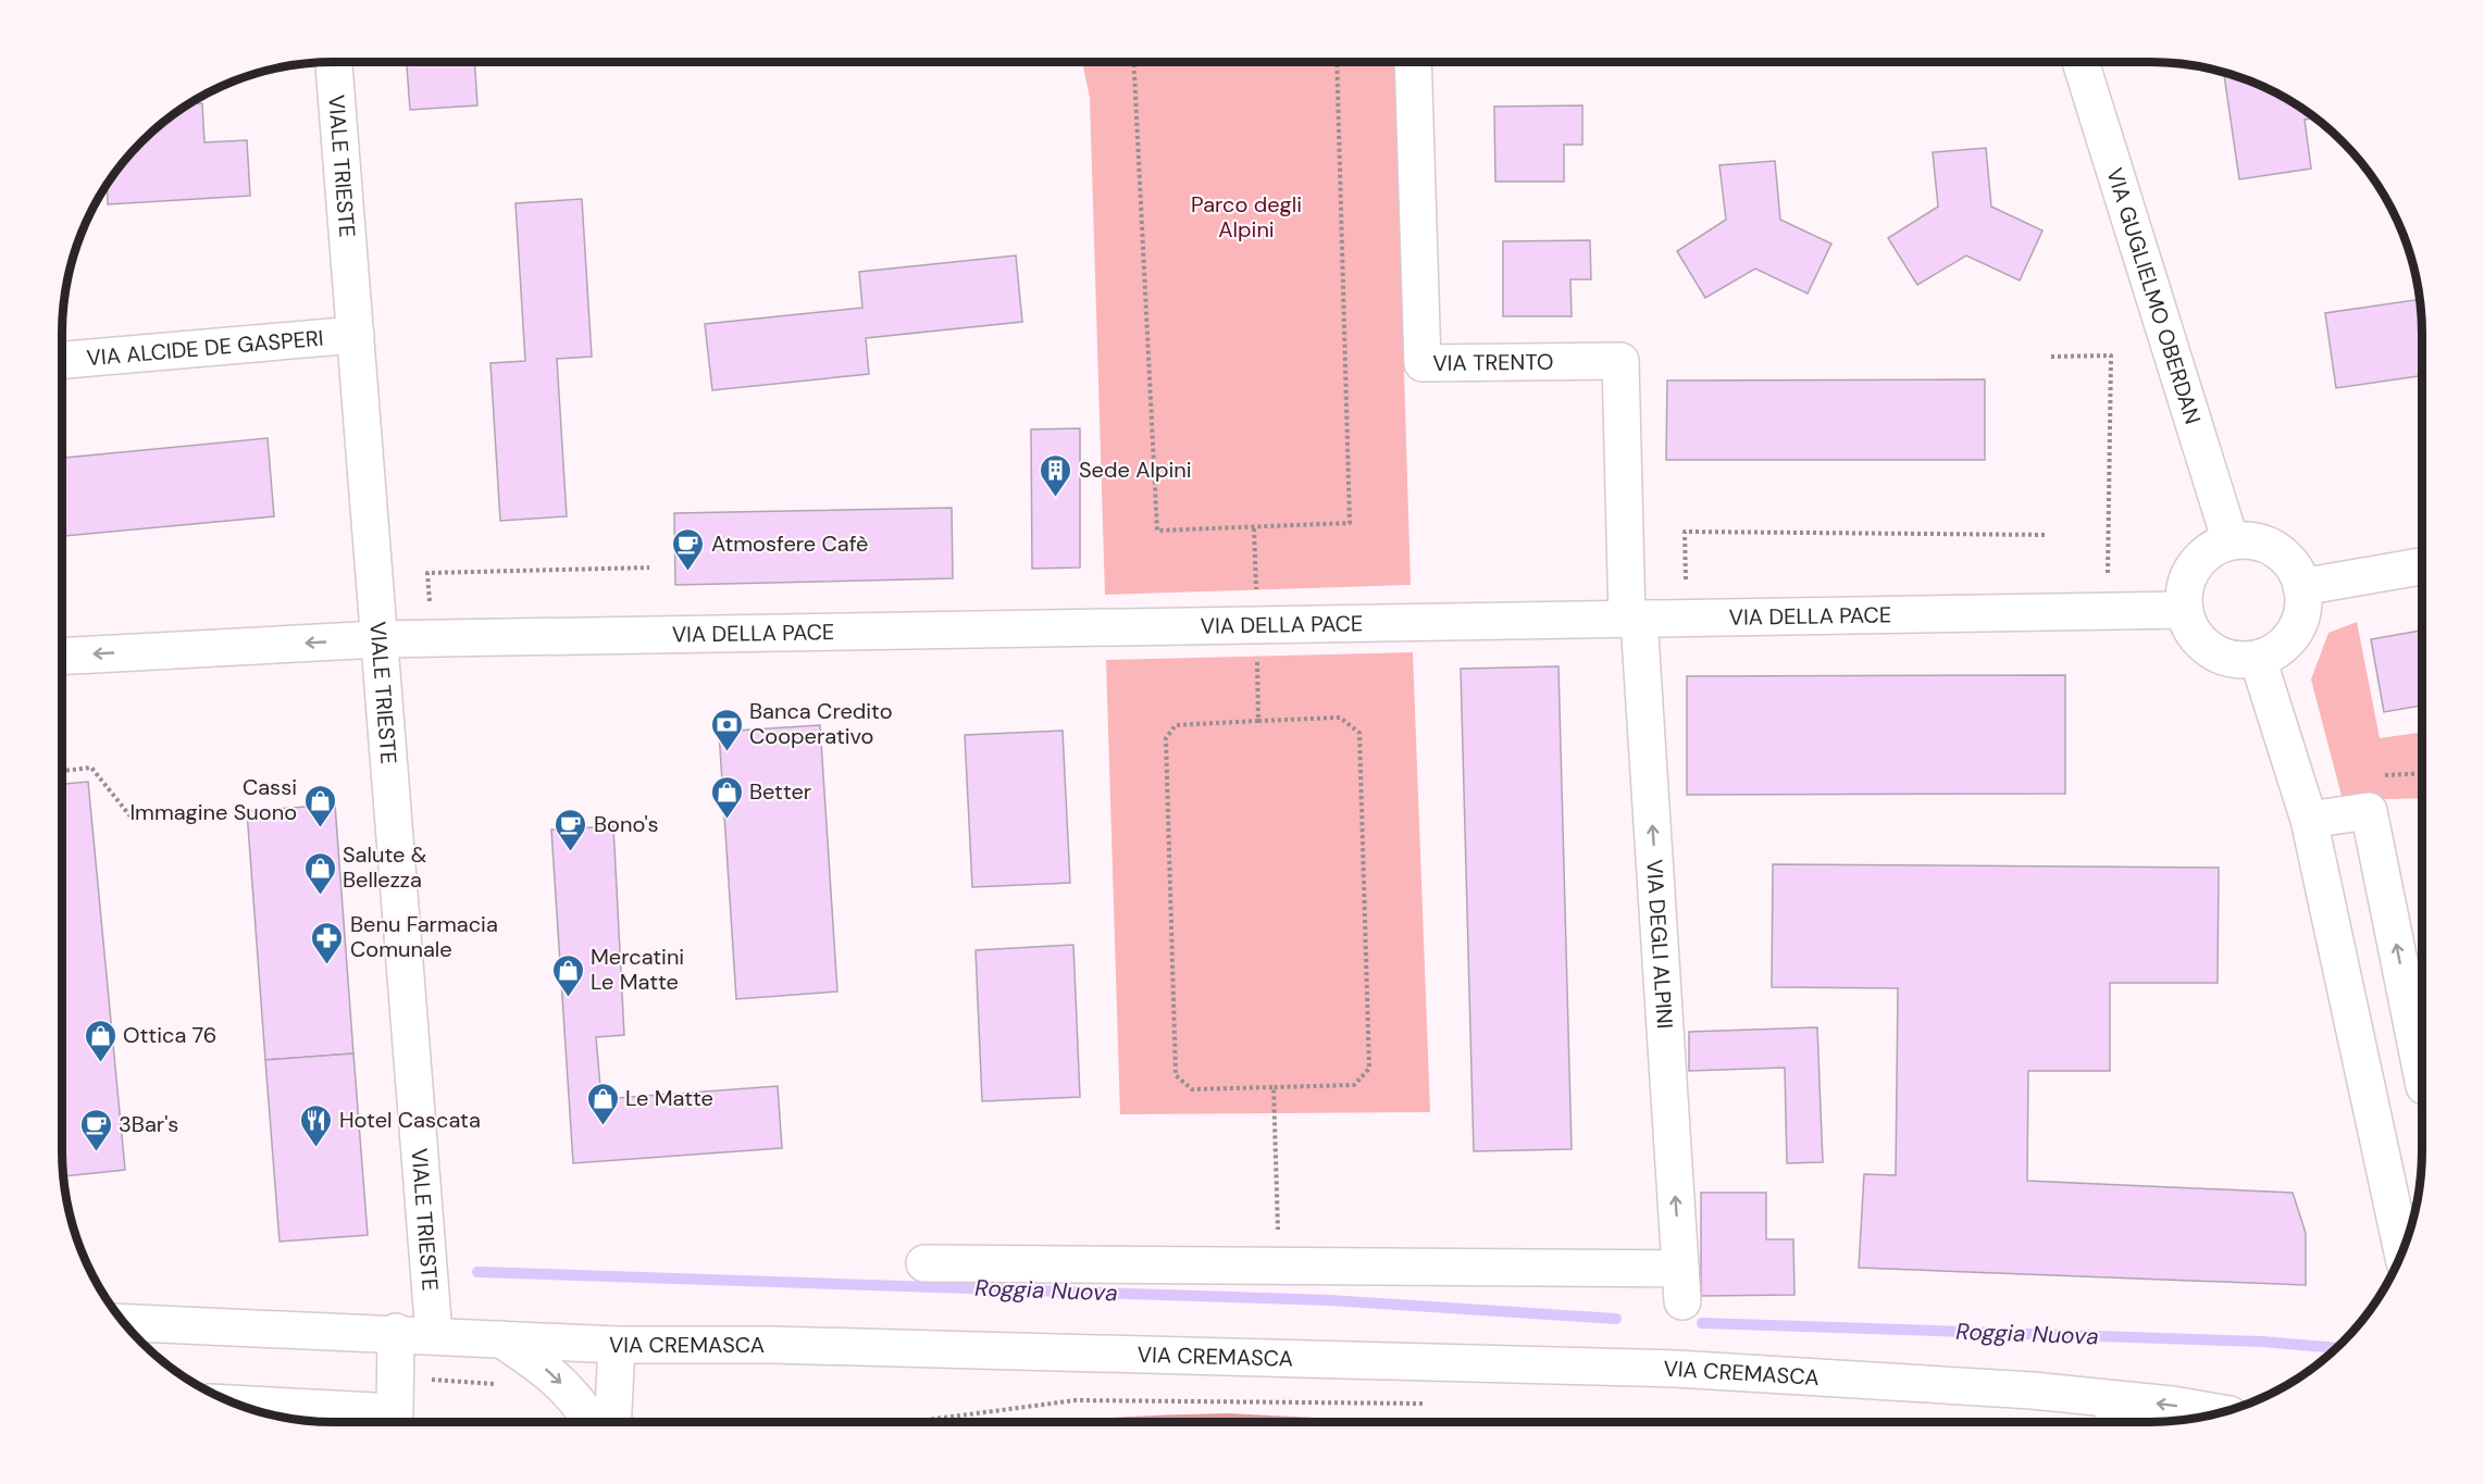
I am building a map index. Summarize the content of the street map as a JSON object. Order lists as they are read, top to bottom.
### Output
{
  "streets": {
    "street": [
      "VIALE TRIESTE",
      "VIA GUGLIELMO OBERDAN",
      "VIA ALCIDE DE GASPERI",
      "VIA TRENTO",
      "VIA DELLA PACE",
      "VIA DEGLI ALPINI",
      "VIA CREMASCA"
    ]
  },
  "crossings": [
    ["VIALE TRIESTE", "VIA ALCIDE DE GASPERI"],
    ["VIALE TRIESTE", "VIA DELLA PACE"],
    ["VIALE TRIESTE", "VIA CREMASCA"],
    ["VIA GUGLIELMO OBERDAN", "VIA DELLA PACE"],
    ["VIA TRENTO", "VIA DELLA PACE"],
    ["VIA TRENTO", "VIA DEGLI ALPINI"],
    ["VIA DELLA PACE", "VIA DEGLI ALPINI"]
  ],
  "water": ["Roggia Nuova"],
  "parks": ["Parco degli Alpini"],
  "places": {
    "building": ["Sede Alpini"],
    "cafe": ["Atmosfere Cafè", "Bono's", "3Bar's"],
    "bank": ["Banca Credito Cooperativo"],
    "shop": [
      "Better",
      "Cassi Immagine Suono",
      "Salute & Bellezza",
      "Mercatini Le Matte",
      "Ottica 76",
      "Le Matte"
    ],
    "pharmacy": ["Benu Farmacia Comunale"],
    "restaurant": ["Hotel Cascata"]
  }
}
